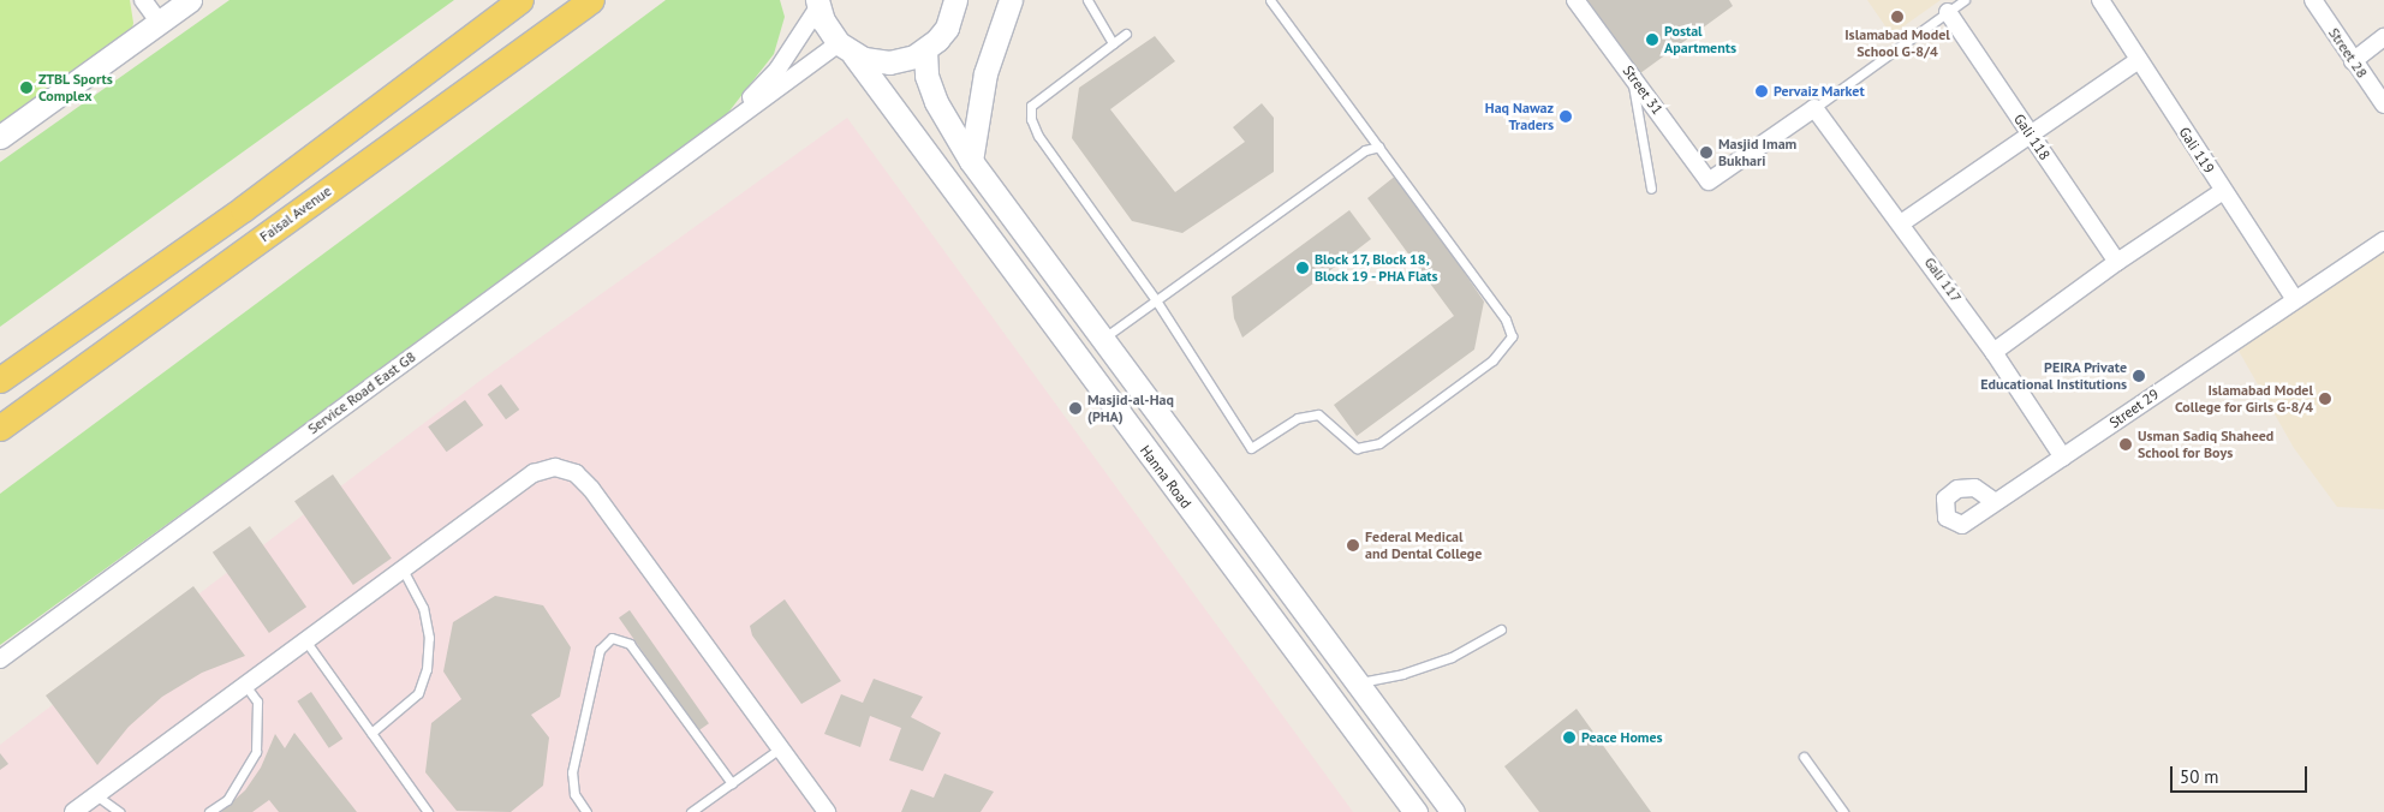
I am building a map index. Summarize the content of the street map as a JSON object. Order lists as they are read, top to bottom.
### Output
{
  "streets": {
    "main road": ["Faisal Avenue"],
    "street": [
      "Street 28",
      "Street 31",
      "Gali 118",
      "Gali 119",
      "Gali 117",
      "Service Road East G8",
      "Street 29",
      "Hanna Road"
    ]
  },
  "crossings": [
    ["Street 31", "Gali 117"],
    ["Gali 119", "Street 29"],
    ["Gali 117", "Street 29"],
    ["Service Road East G8", "Hanna Road"]
  ],
  "places": [
    "Islamabad Model School G-8/4",
    "Postal Apartments",
    "ZTBL Sports Complex",
    "Pervaiz Market",
    "Haq Nawaz Traders",
    "Masjid Imam Bukhari",
    "Block 17, Block 18, Block 19 - PHA Flats",
    "PEIRA Private Educational Institutions",
    "Islamabad Model College for Girls G-8/4",
    "Masjid-al-Haq (PHA)",
    "Usman Sadiq Shaheed School for Boys",
    "Federal Medical and Dental College",
    "Peace Homes"
  ],
  "scale_bar": "50 m"
}
